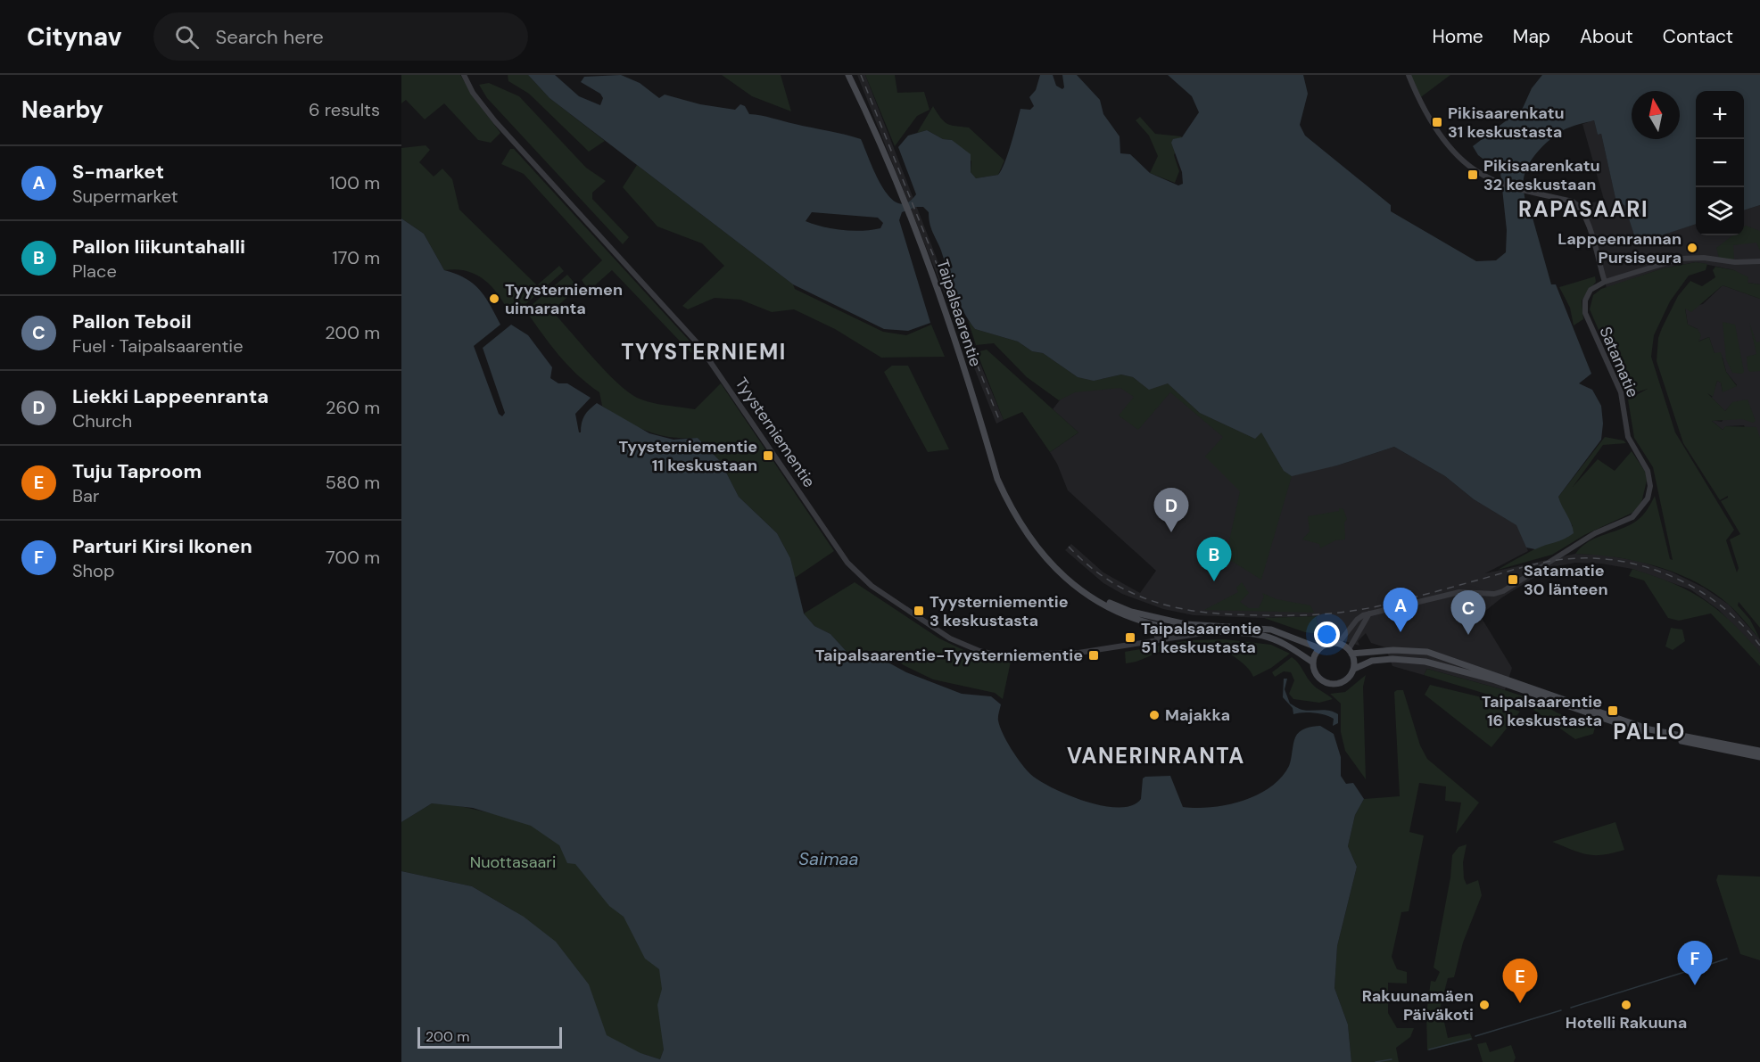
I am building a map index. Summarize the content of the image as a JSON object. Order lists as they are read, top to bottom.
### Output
{
  "streets": {
    "main road": ["Taipalsaarentie"],
    "street": ["Satamatie", "Tyysterniementie"]
  },
  "crossings": [
    ["Taipalsaarentie", "Satamatie"],
    ["Taipalsaarentie", "Tyysterniementie"]
  ],
  "districts": [
    "RAPASAARI",
    "TYYSTERNIEMI",
    "PALLO",
    "VANERINRANTA"
  ],
  "water": ["Saimaa"],
  "parks": ["Nuottasaari"],
  "places": {
    "transit": [
      "Pikisaarenkatu 31 keskustasta",
      "Pikisaarenkatu 32 keskustaan",
      "Tyysterniementie 11 keskustaan",
      "Satamatie 30 länteen",
      "Tyysterniementie 3 keskustasta",
      "Taipalsaarentie 51 keskustasta",
      "Taipalsaarentie-Tyysterniementie",
      "Taipalsaarentie 16 keskustasta"
    ],
    "other": [
      "Lappeenrannan Pursiseura",
      "Tyysterniemen uimaranta",
      "Majakka",
      "Rakuunamäen Päiväkoti",
      "Hotelli Rakuuna"
    ]
  },
  "scale_bar": "200 m",
  "north": "top",
  "page": {
    "header": "Citynav",
    "search": "Search here",
    "nav": [
      "Home",
      "Map",
      "About",
      "Contact"
    ],
    "heading": ["Nearby", "6 results"],
    "map_buttons": ["+", "−"],
    "list": [
      {
        "mark": "A",
        "name": "S-market",
        "note": "Supermarket",
        "value": "100 m"
      },
      {
        "mark": "B",
        "name": "Pallon liikuntahalli",
        "note": "Place",
        "value": "170 m"
      },
      {
        "mark": "C",
        "name": "Pallon Teboil",
        "note": "Fuel · Taipalsaarentie",
        "value": "200 m"
      },
      {
        "mark": "D",
        "name": "Liekki Lappeenranta",
        "note": "Church",
        "value": "260 m"
      },
      {
        "mark": "E",
        "name": "Tuju Taproom",
        "note": "Bar",
        "value": "580 m"
      },
      {
        "mark": "F",
        "name": "Parturi Kirsi Ikonen",
        "note": "Shop",
        "value": "700 m"
      }
    ],
    "pins": [
      "D",
      "B",
      "A",
      "C",
      "F",
      "E"
    ],
    "scale": "200 m"
  }
}
